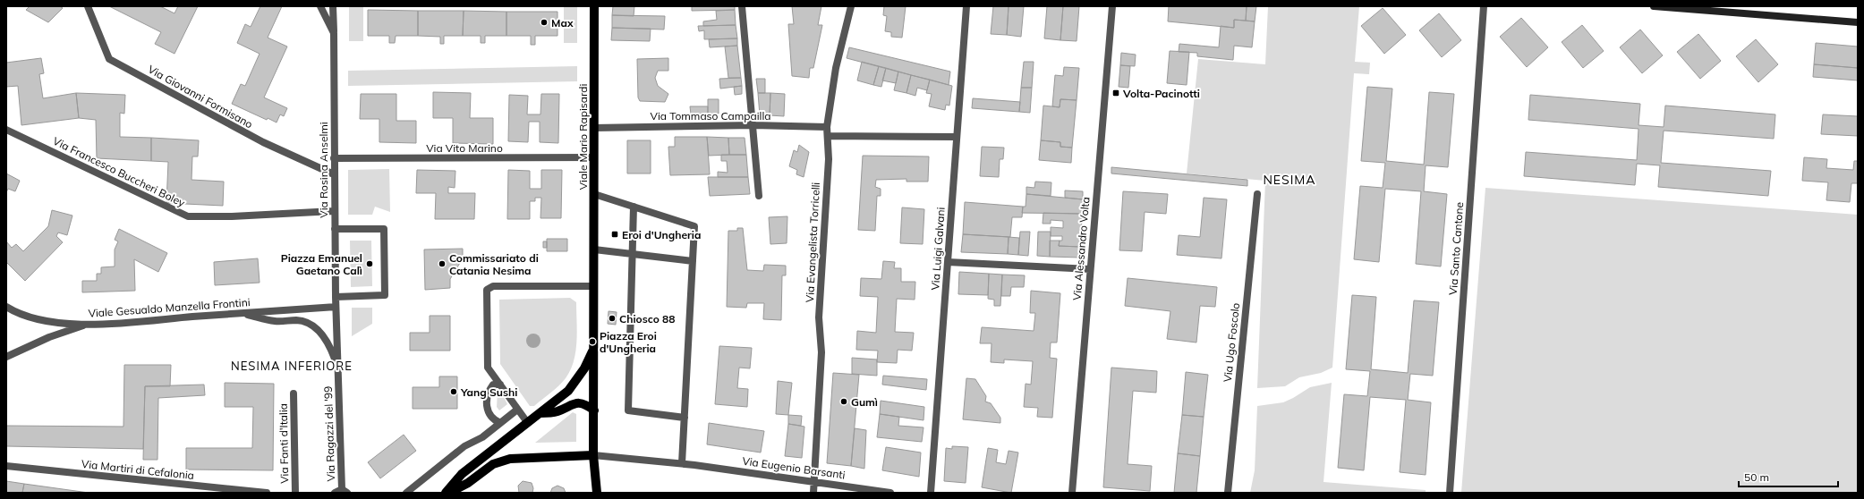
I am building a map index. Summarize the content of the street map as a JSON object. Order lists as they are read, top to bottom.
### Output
{
  "streets": {
    "main road": ["Viale Mario Rapisardi"],
    "street": [
      "Via Giovanni Formisano",
      "Via Tommaso Campailla",
      "Via Vito Marino",
      "Via Rosina Anselmi",
      "Via Francesco Buccheri Boley",
      "Via Evangelista Torricelli",
      "Via Luigi Galvani",
      "Via Alessandro Volta",
      "Via Santo Cantone",
      "Viale Gesualdo Manzella Frontini",
      "Via Ugo Foscolo",
      "Via Ragazzi del '99",
      "Via Fanti d'Italia",
      "Via Eugenio Barsanti",
      "Via Martiri di Cefalonia"
    ]
  },
  "crossings": [
    ["Via Giovanni Formisano", "Via Rosina Anselmi"],
    ["Via Tommaso Campailla", "Viale Mario Rapisardi"],
    ["Via Tommaso Campailla", "Via Evangelista Torricelli"],
    ["Viale Mario Rapisardi", "Via Vito Marino"],
    ["Viale Mario Rapisardi", "Via Eugenio Barsanti"],
    ["Via Vito Marino", "Via Rosina Anselmi"],
    ["Via Rosina Anselmi", "Via Francesco Buccheri Boley"],
    ["Via Rosina Anselmi", "Viale Gesualdo Manzella Frontini"],
    ["Via Rosina Anselmi", "Via Ragazzi del '99"],
    ["Via Evangelista Torricelli", "Via Eugenio Barsanti"],
    ["Viale Gesualdo Manzella Frontini", "Via Ragazzi del '99"]
  ],
  "districts": ["NESIMA", "NESIMA INFERIORE"],
  "places": {
    "other": [
      "Max",
      "Piazza Emanuel Gaetano Calì",
      "Commissariato di Catania Nesima",
      "Chiosco 88",
      "Piazza Eroi d'Ungheria",
      "Yang Sushi",
      "Gumì"
    ],
    "transit": ["Volta-Pacinotti", "Eroi d'Ungheria"]
  },
  "scale_bar": "50 m"
}
